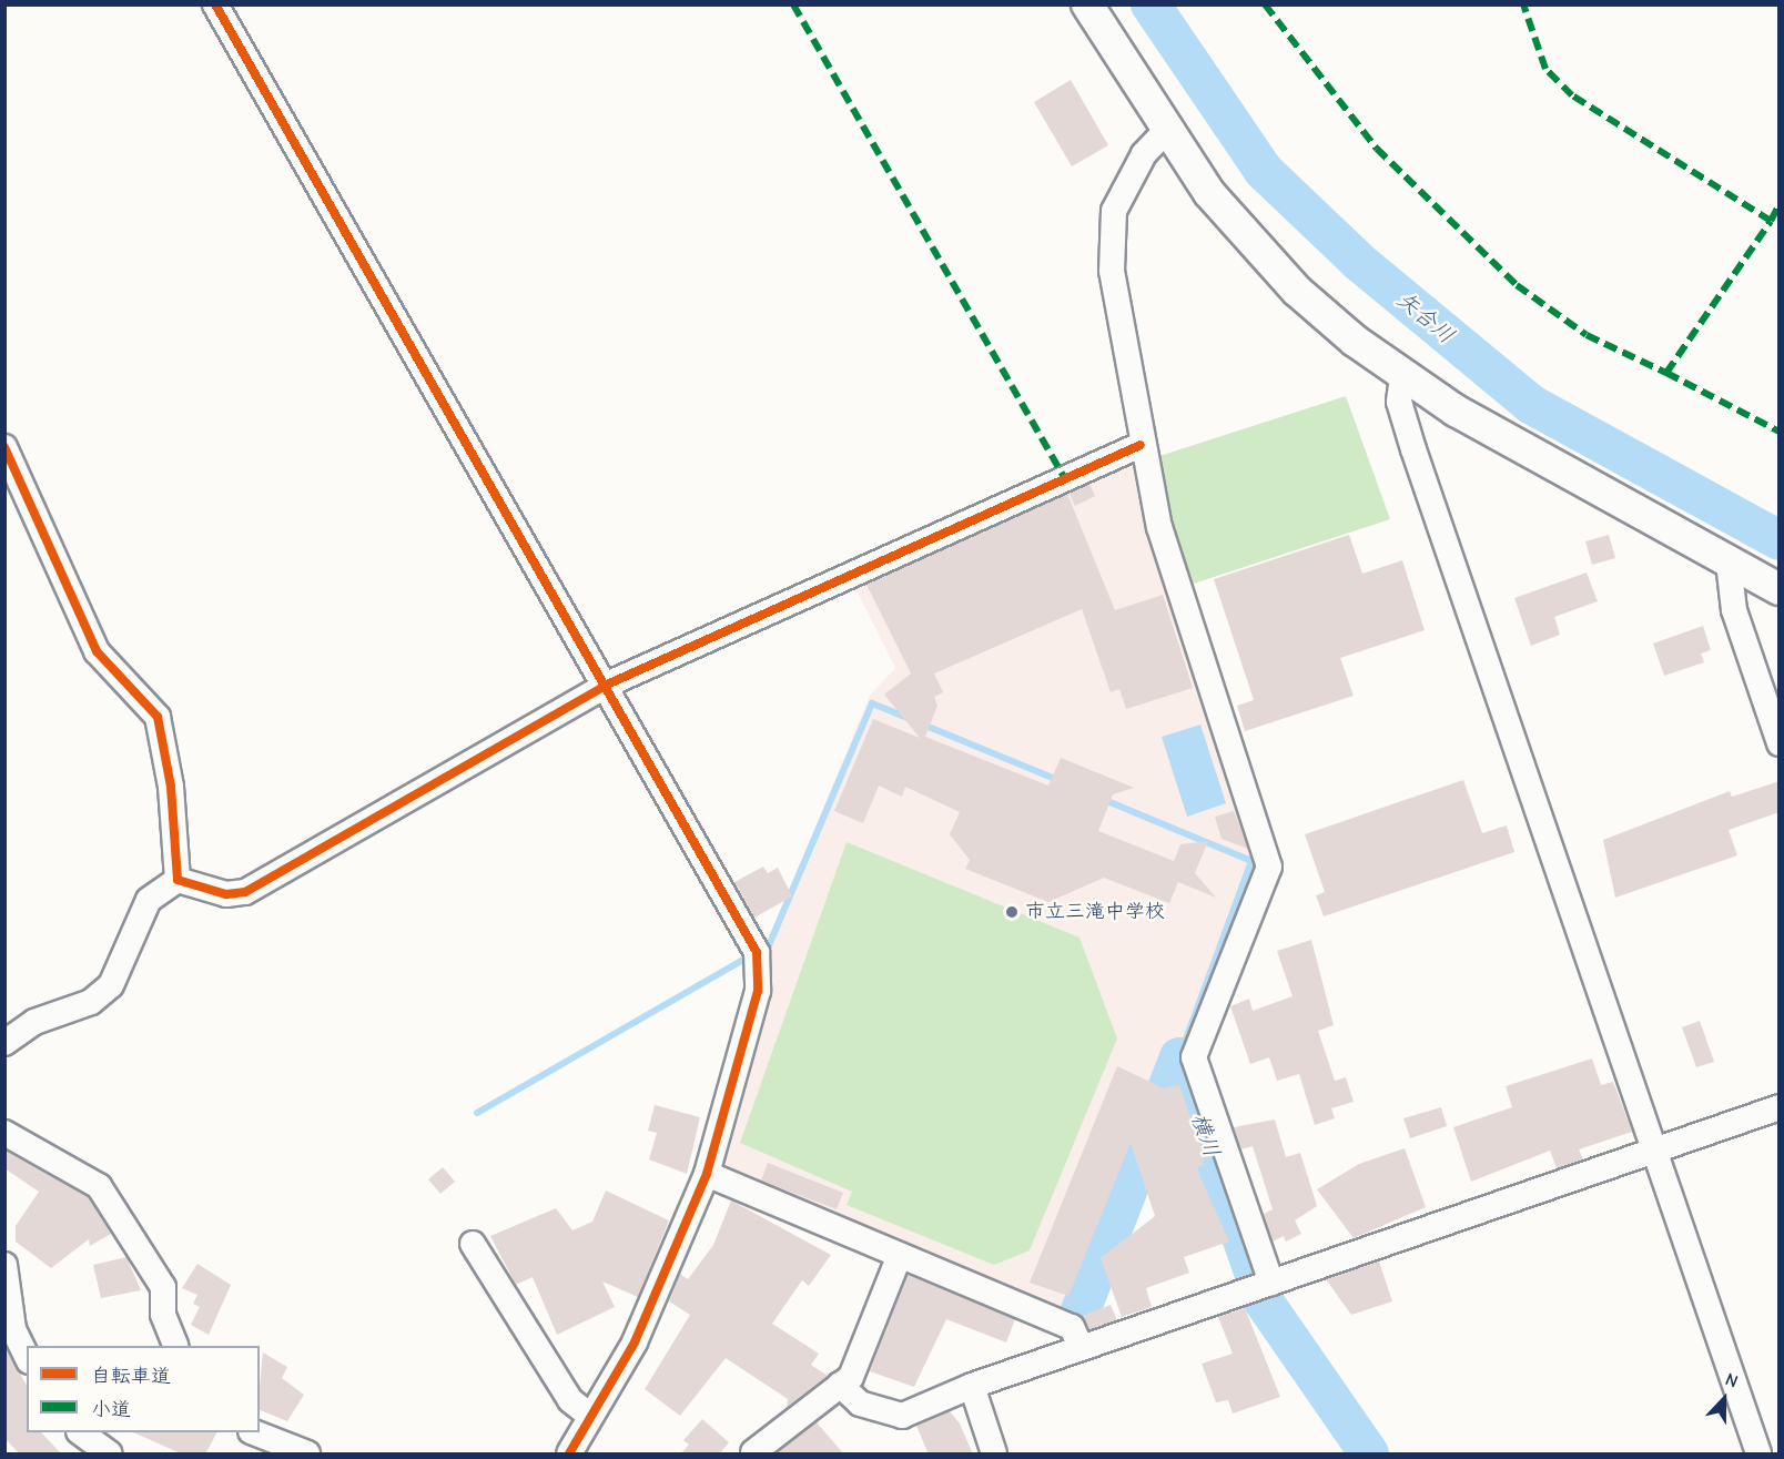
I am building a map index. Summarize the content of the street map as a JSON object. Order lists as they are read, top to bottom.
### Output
{
  "water": ["矢合川", "横川"],
  "places": ["市立三滝中学校"],
  "legend": ["自転車道", "小道"],
  "north": "top"
}
